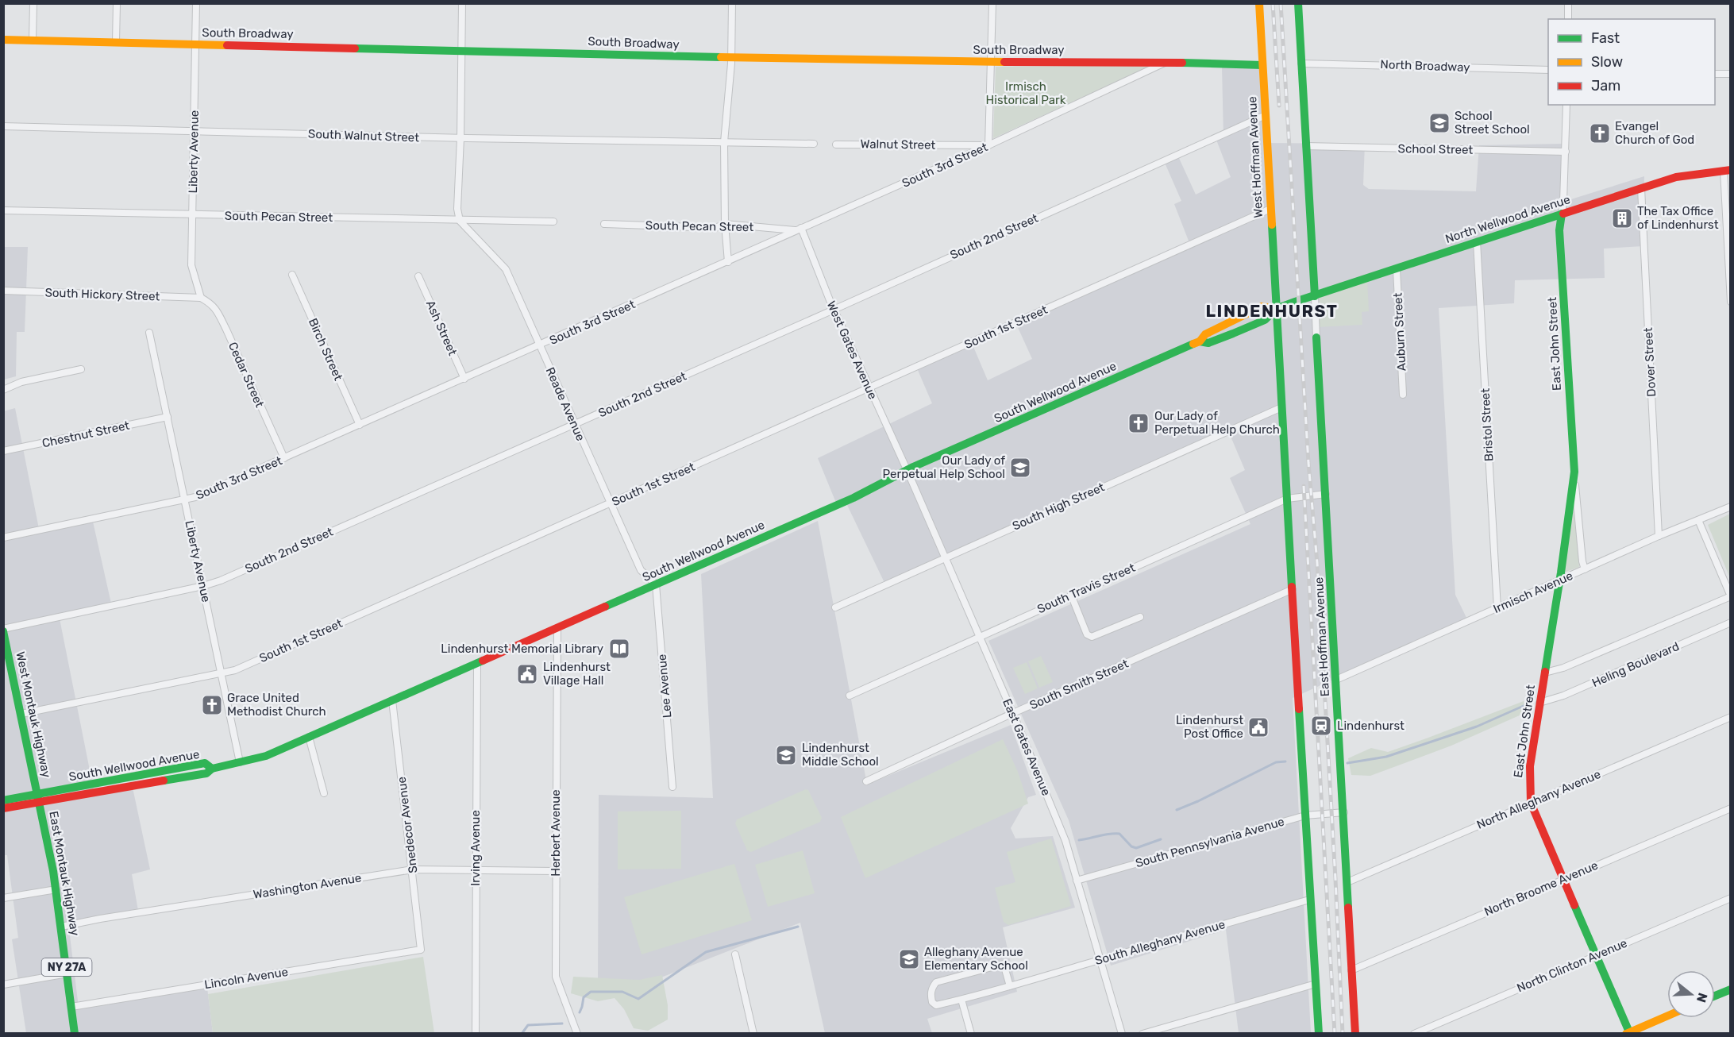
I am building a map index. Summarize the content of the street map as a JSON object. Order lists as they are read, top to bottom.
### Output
{
  "streets": {
    "main road": [
      "South Broadway",
      "West Hoffman Avenue",
      "North Wellwood Avenue",
      "East John Street",
      "South Wellwood Avenue",
      "East Hoffman Avenue",
      "West Montauk Highway",
      "East Montauk Highway",
      "NY 27A"
    ],
    "street": [
      "North Broadway",
      "South Walnut Street",
      "Walnut Street",
      "School Street",
      "Liberty Avenue",
      "South 3rd Street",
      "South Pecan Street",
      "South 2nd Street",
      "South Hickory Street",
      "South 1st Street",
      "Ash Street",
      "Auburn Street",
      "Birch Street",
      "West Gates Avenue",
      "Dover Street",
      "Cedar Street",
      "Reade Avenue",
      "Bristol Street",
      "Chestnut Street",
      "South High Street",
      "South Travis Street",
      "Irmisch Avenue",
      "Heling Boulevard",
      "South Smith Street",
      "Lee Avenue",
      "East Gates Avenue",
      "North Alleghany Avenue",
      "Snedecor Avenue",
      "Herbert Avenue",
      "South Pennsylvania Avenue",
      "Irving Avenue",
      "Washington Avenue",
      "North Broome Avenue",
      "South Alleghany Avenue",
      "North Clinton Avenue",
      "Lincoln Avenue"
    ]
  },
  "crossings": [
    ["South Broadway", "Liberty Avenue"],
    ["South Broadway", "West Hoffman Avenue"],
    ["South Broadway", "South 3rd Street"],
    ["South Walnut Street", "Liberty Avenue"],
    ["Walnut Street", "South 3rd Street"],
    ["Liberty Avenue", "South 3rd Street"],
    ["Liberty Avenue", "South Pecan Street"],
    ["Liberty Avenue", "South 2nd Street"],
    ["Liberty Avenue", "South Hickory Street"],
    ["Liberty Avenue", "South 1st Street"],
    ["Liberty Avenue", "Cedar Street"],
    ["Liberty Avenue", "South Wellwood Avenue"],
    ["Liberty Avenue", "Chestnut Street"],
    ["West Hoffman Avenue", "South 2nd Street"],
    ["West Hoffman Avenue", "South 1st Street"],
    ["West Hoffman Avenue", "South Wellwood Avenue"],
    ["South 3rd Street", "South Pecan Street"],
    ["South 3rd Street", "Ash Street"],
    ["South 3rd Street", "Birch Street"],
    ["South 3rd Street", "West Gates Avenue"],
    ["South 3rd Street", "Cedar Street"],
    ["South 3rd Street", "Reade Avenue"],
    ["South Pecan Street", "Reade Avenue"],
    ["North Wellwood Avenue", "Auburn Street"],
    ["North Wellwood Avenue", "East John Street"],
    ["North Wellwood Avenue", "Dover Street"],
    ["North Wellwood Avenue", "South Wellwood Avenue"],
    ["North Wellwood Avenue", "Bristol Street"],
    ["North Wellwood Avenue", "East Hoffman Avenue"],
    ["South 2nd Street", "West Gates Avenue"],
    ["South 2nd Street", "Reade Avenue"],
    ["South 2nd Street", "West Montauk Highway"],
    ["South Hickory Street", "Cedar Street"],
    ["South 1st Street", "West Gates Avenue"],
    ["South 1st Street", "Reade Avenue"],
    ["South 1st Street", "West Montauk Highway"],
    ["East John Street", "Irmisch Avenue"],
    ["East John Street", "Heling Boulevard"],
    ["East John Street", "North Alleghany Avenue"],
    ["East John Street", "North Broome Avenue"],
    ["East John Street", "North Clinton Avenue"],
    ["West Gates Avenue", "South Wellwood Avenue"],
    ["West Gates Avenue", "East Gates Avenue"],
    ["Dover Street", "Irmisch Avenue"],
    ["South Wellwood Avenue", "Reade Avenue"],
    ["South Wellwood Avenue", "Lee Avenue"],
    ["South Wellwood Avenue", "West Montauk Highway"],
    ["South Wellwood Avenue", "East Gates Avenue"],
    ["South Wellwood Avenue", "Snedecor Avenue"],
    ["South Wellwood Avenue", "Herbert Avenue"],
    ["South Wellwood Avenue", "Irving Avenue"],
    ["South Wellwood Avenue", "East Montauk Highway"],
    ["Reade Avenue", "Lee Avenue"],
    ["Bristol Street", "Irmisch Avenue"],
    ["South High Street", "East Gates Avenue"],
    ["South Travis Street", "East Hoffman Avenue"],
    ["South Travis Street", "East Gates Avenue"],
    ["Irmisch Avenue", "East Hoffman Avenue"],
    ["East Hoffman Avenue", "North Alleghany Avenue"],
    ["East Hoffman Avenue", "South Pennsylvania Avenue"],
    ["East Hoffman Avenue", "North Broome Avenue"],
    ["South Smith Street", "East Gates Avenue"],
    ["West Montauk Highway", "East Montauk Highway"],
    ["East Gates Avenue", "South Pennsylvania Avenue"],
    ["East Gates Avenue", "South Alleghany Avenue"],
    ["Snedecor Avenue", "Washington Avenue"],
    ["Snedecor Avenue", "Lincoln Avenue"],
    ["Herbert Avenue", "Washington Avenue"],
    ["Irving Avenue", "Washington Avenue"],
    ["East Montauk Highway", "Washington Avenue"],
    ["East Montauk Highway", "Lincoln Avenue"]
  ],
  "districts": ["LINDENHURST"],
  "parks": ["Irmisch Historical Park"],
  "places": {
    "school or university": [
      "School Street School",
      "Our Lady of Perpetual Help School",
      "Lindenhurst Middle School",
      "Alleghany Avenue Elementary School"
    ],
    "church": ["Evangel Church of God", "Our Lady of Perpetual Help Church", "Grace United Methodist Church"],
    "building": ["The Tax Office of Lindenhurst"],
    "library": ["Lindenhurst Memorial Library"],
    "public building": ["Lindenhurst Village Hall", "Lindenhurst Post Office"],
    "station": ["Lindenhurst"]
  },
  "legend": ["Fast", "Slow", "Jam"],
  "north": "right"
}
